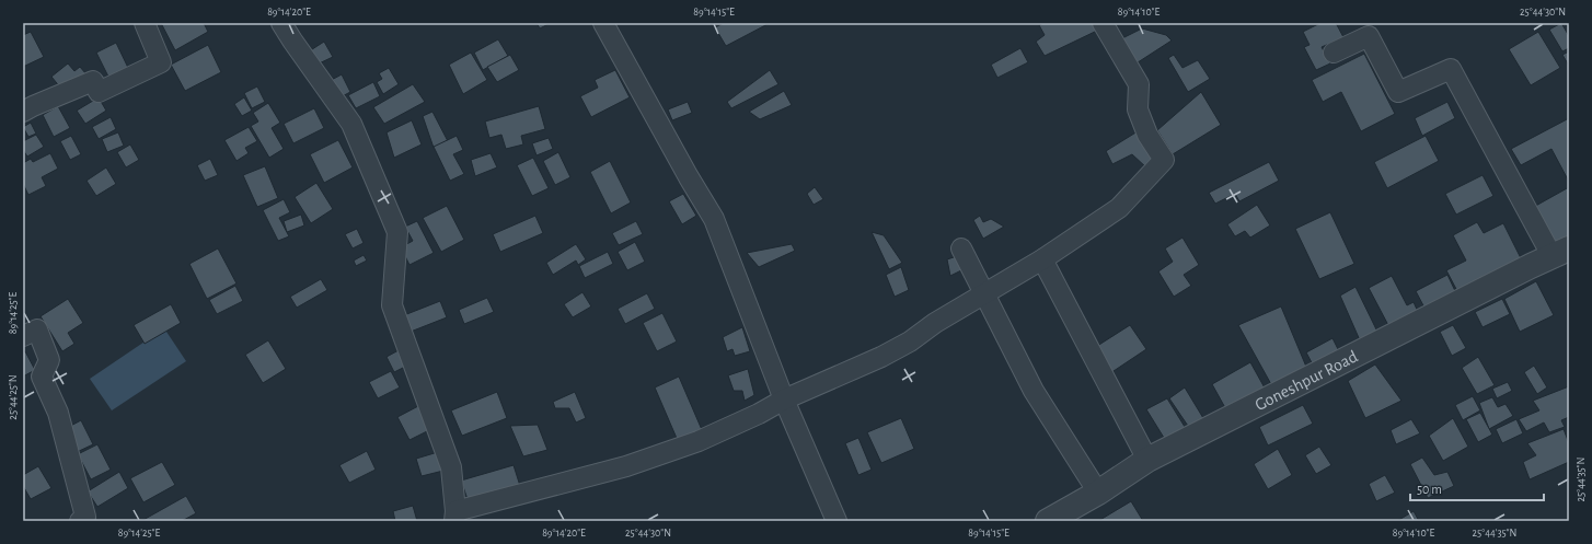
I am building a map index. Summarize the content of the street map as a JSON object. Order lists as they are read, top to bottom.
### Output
{
  "streets": {
    "street": ["Goneshpur Road"]
  },
  "scale_bar": "50 m",
  "coordinates": [
    "89°14'20\"E",
    "89°14'15\"E",
    "89°14'10\"E",
    "25°44'30\"N",
    "89°14'25\"E",
    "25°44'25\"N",
    "25°44'35\"N"
  ]
}
